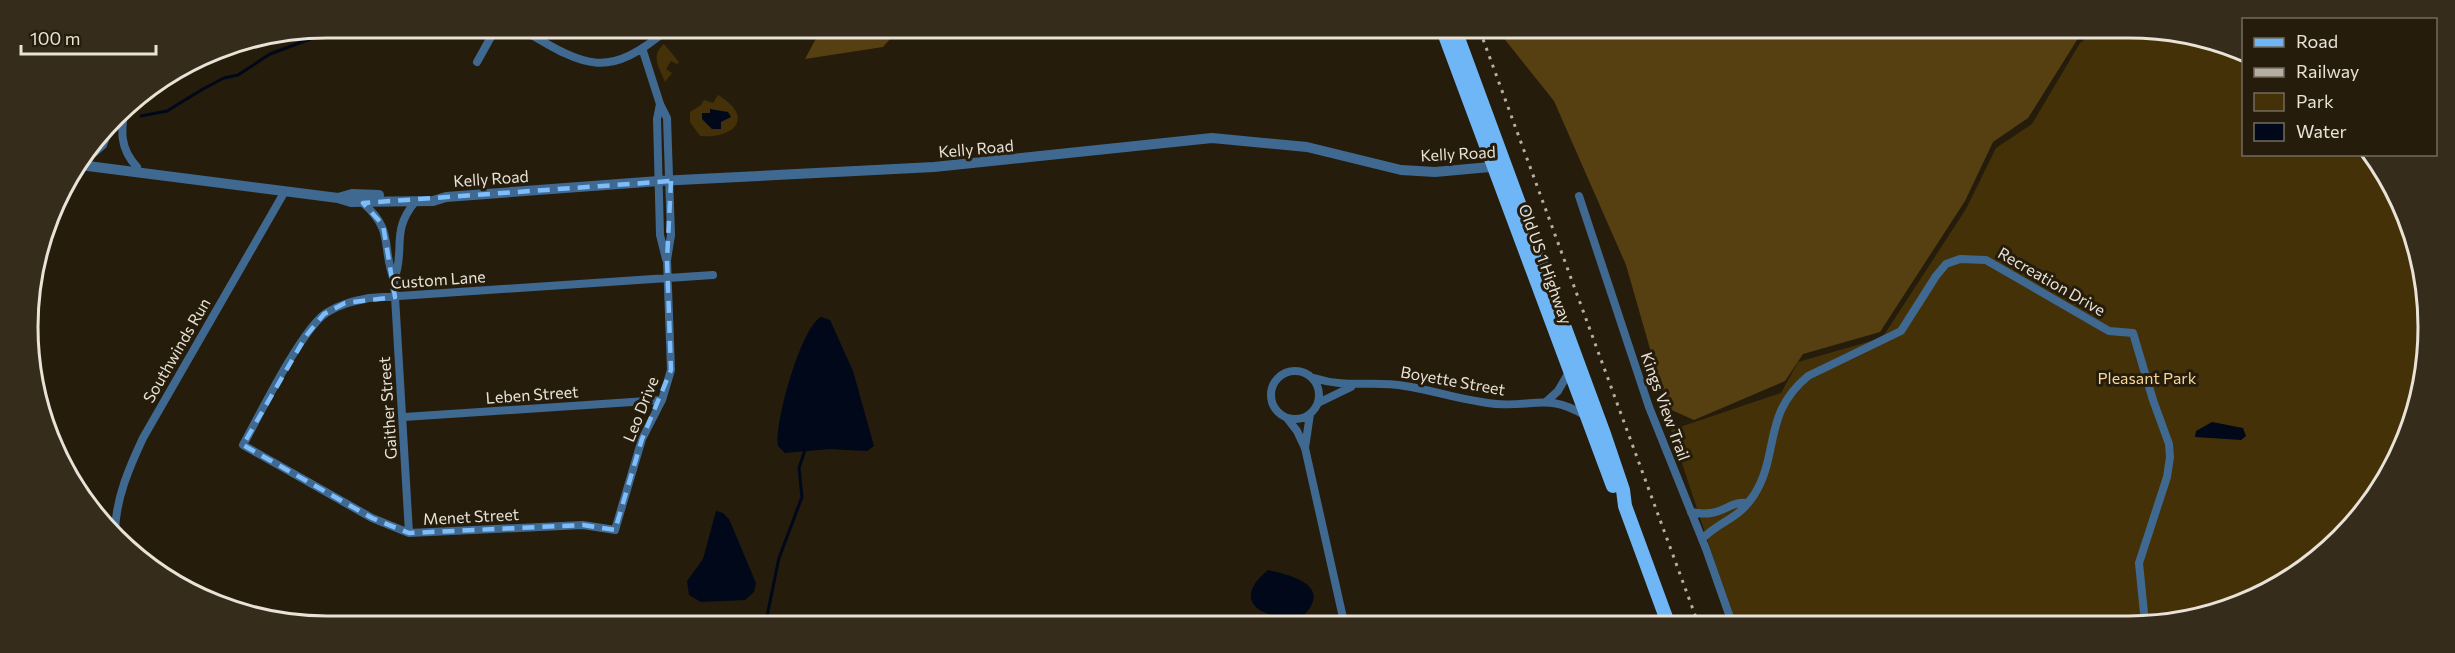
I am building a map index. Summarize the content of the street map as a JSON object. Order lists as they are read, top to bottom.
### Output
{
  "streets": {
    "main road": ["Old US 1 Highway"],
    "street": [
      "Kelly Road",
      "Custom Lane",
      "Recreation Drive",
      "Southwinds Run",
      "Boyette Street",
      "Leben Street",
      "Kings View Trail",
      "Gaither Street",
      "Leo Drive",
      "Menet Street"
    ]
  },
  "crossings": [
    ["Kelly Road", "Old US 1 Highway"],
    ["Kelly Road", "Southwinds Run"],
    ["Kelly Road", "Gaither Street"],
    ["Kelly Road", "Leo Drive"],
    ["Old US 1 Highway", "Boyette Street"],
    ["Custom Lane", "Gaither Street"],
    ["Custom Lane", "Leo Drive"],
    ["Custom Lane", "Menet Street"],
    ["Recreation Drive", "Kings View Trail"],
    ["Leben Street", "Gaither Street"],
    ["Leben Street", "Leo Drive"],
    ["Gaither Street", "Menet Street"],
    ["Leo Drive", "Menet Street"]
  ],
  "parks": ["Pleasant Park"],
  "legend": [
    "Road",
    "Railway",
    "Park",
    "Water"
  ],
  "scale_bar": "100 m"
}
